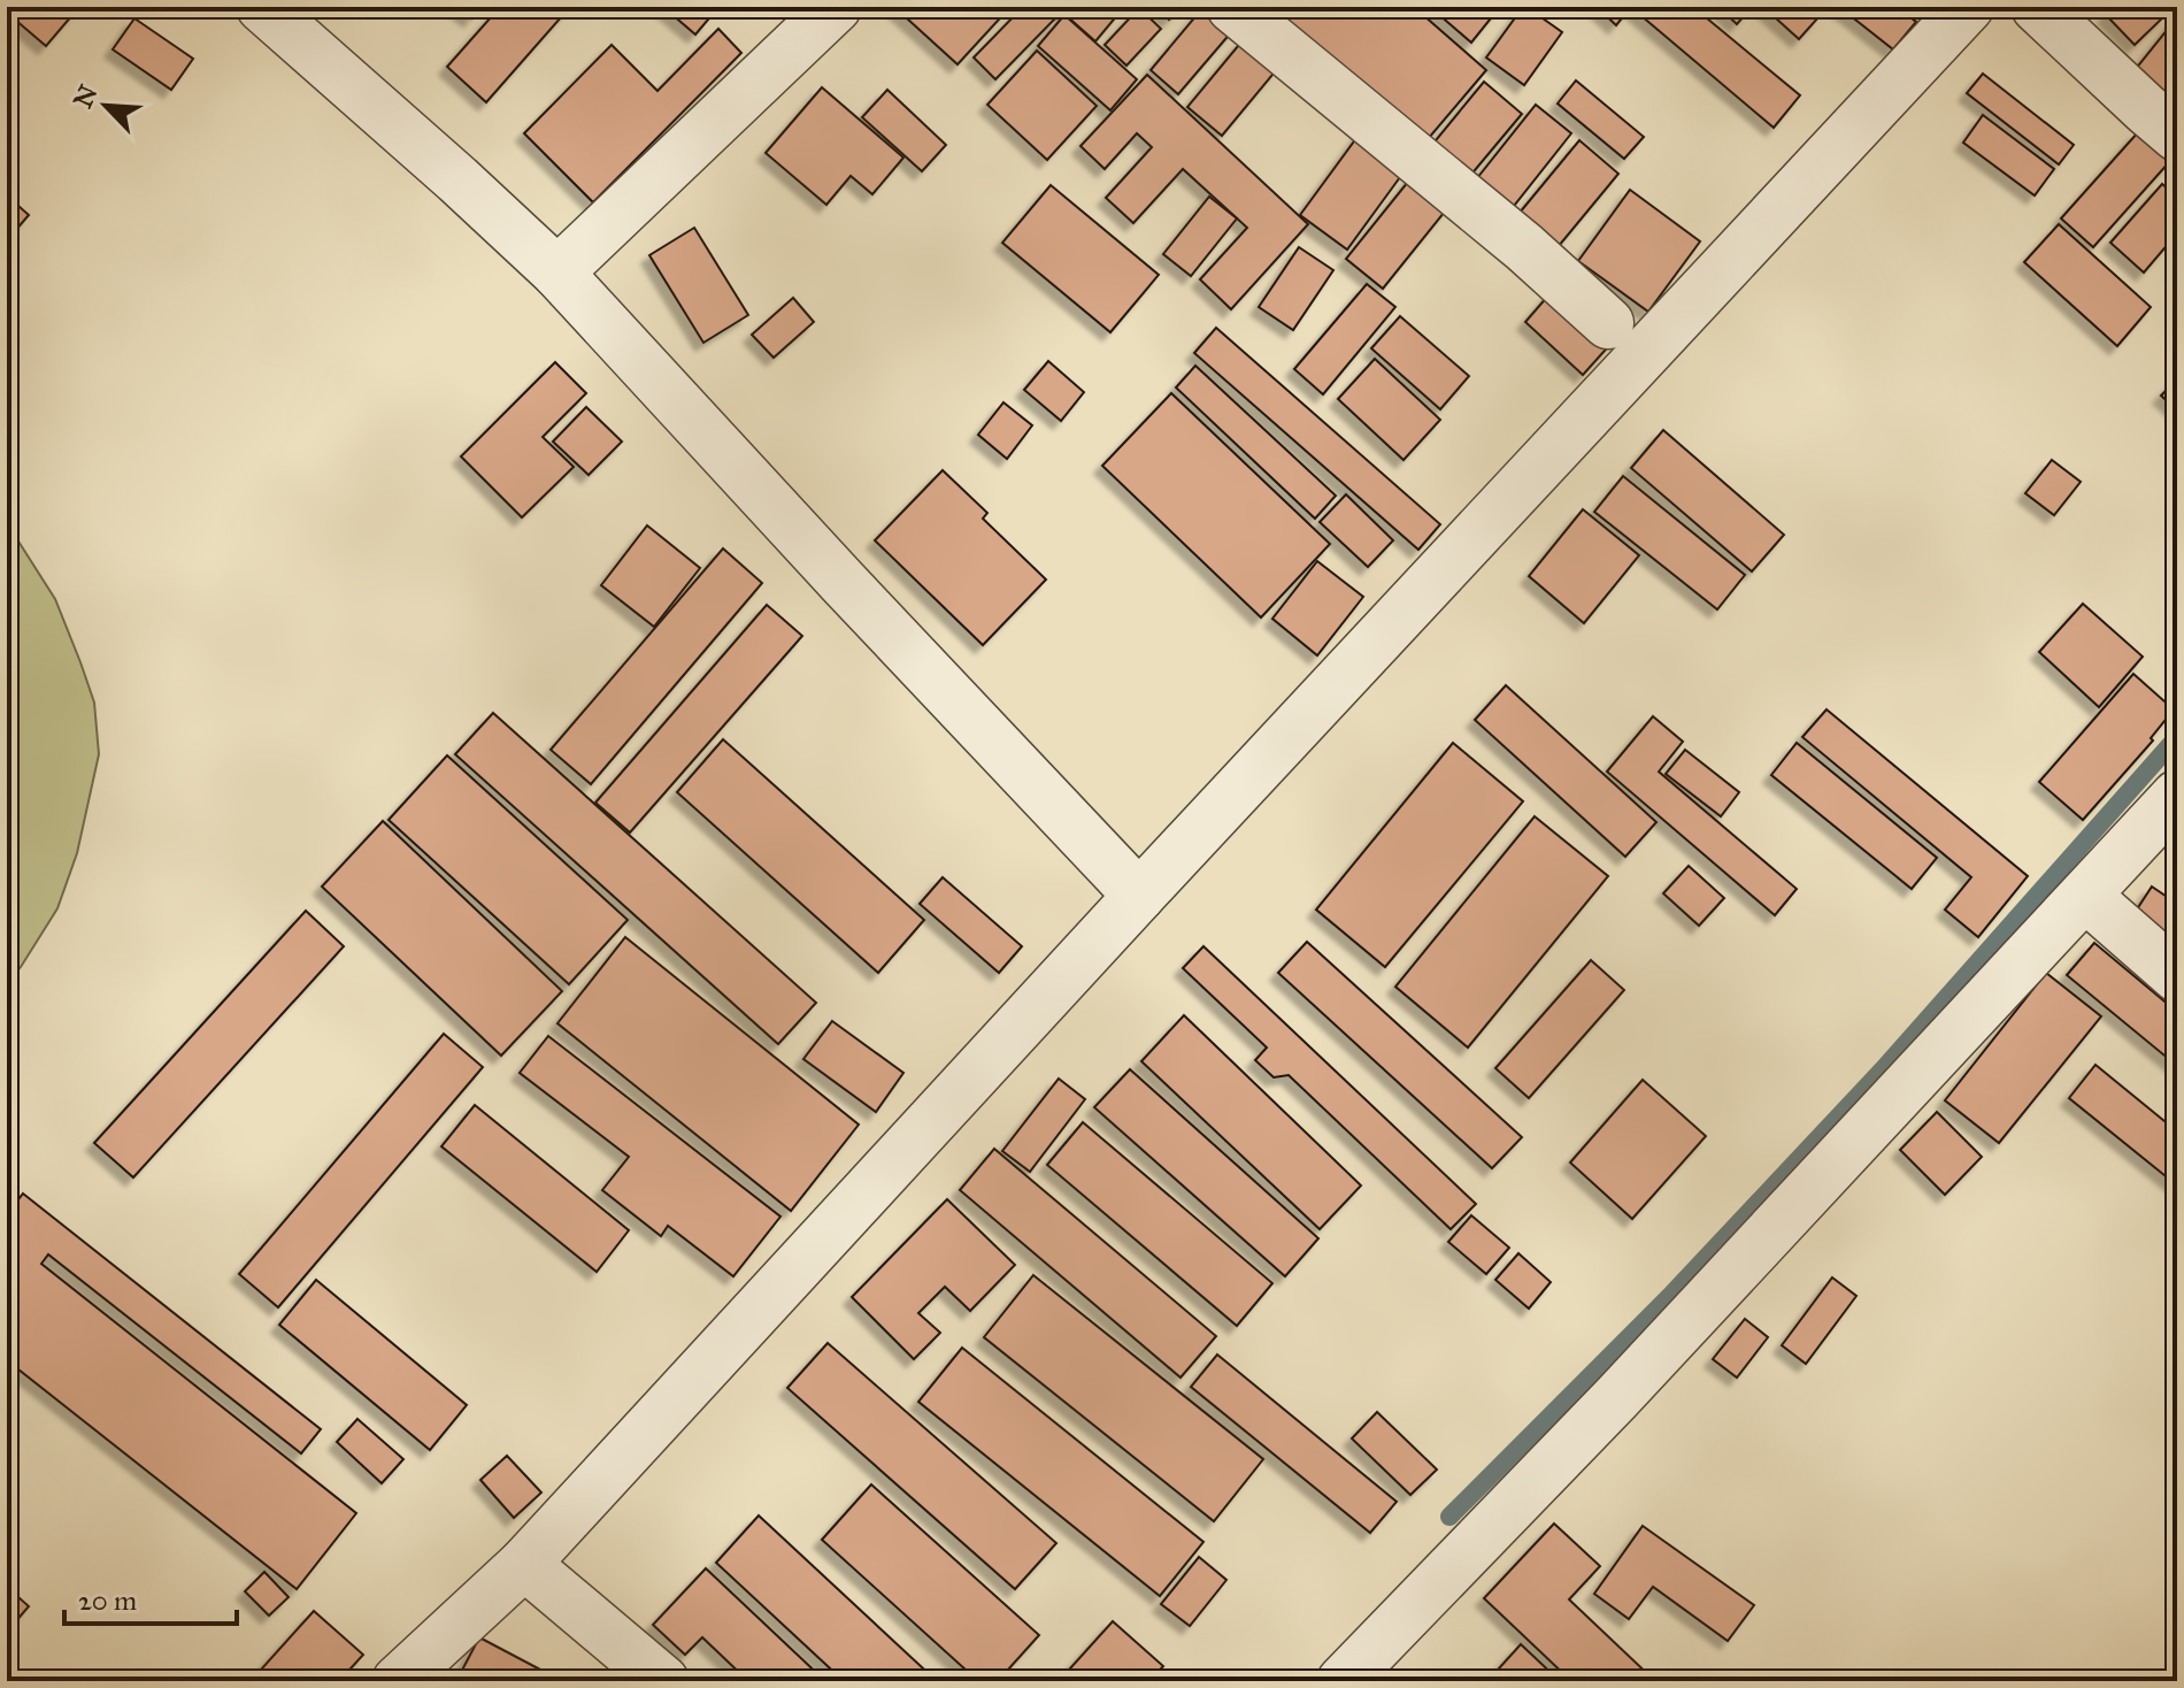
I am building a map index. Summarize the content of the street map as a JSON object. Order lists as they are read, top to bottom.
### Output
{
  "scale_bar": "20 m",
  "north": "top left"
}
